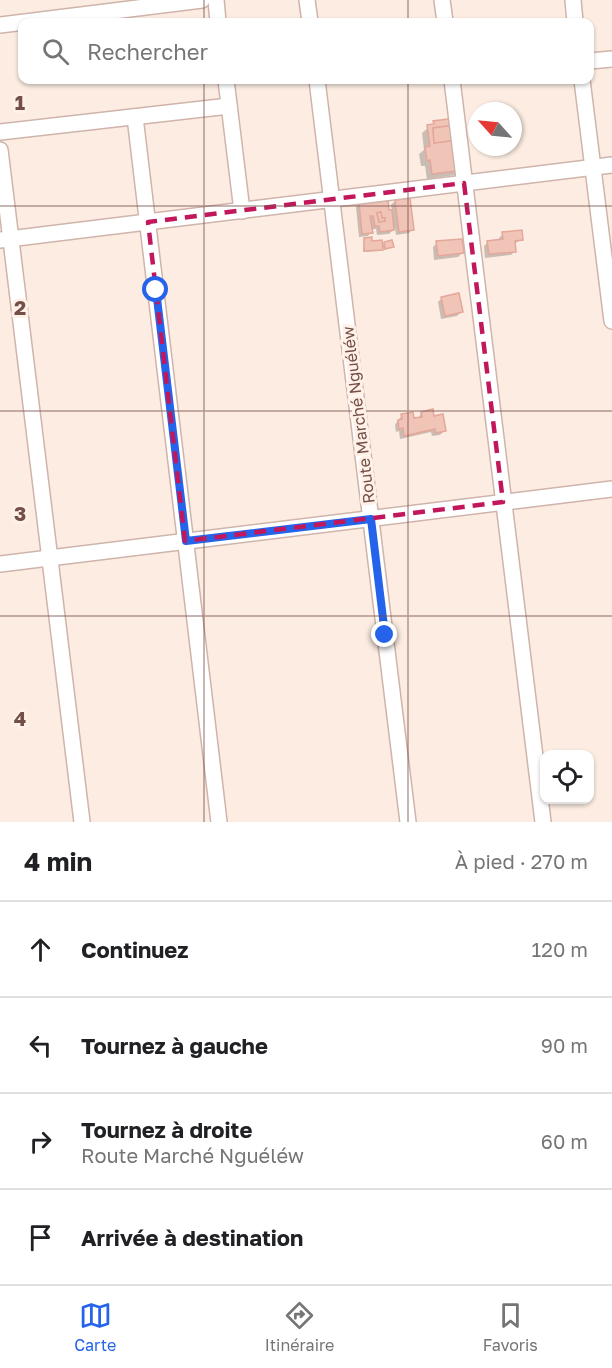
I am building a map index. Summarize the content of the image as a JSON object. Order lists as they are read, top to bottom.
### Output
{
  "streets": {
    "street": ["Route Marché Nguéléw"]
  },
  "north": "top left",
  "page": {
    "search": "Rechercher",
    "heading": ["4 min", "À pied · 270 m"],
    "list": [
      ["Continuez", "120 m"],
      ["Tournez à gauche", "90 m"],
      ["Tournez à droite", "Route Marché Nguéléw", "60 m"],
      "Arrivée à destination"
    ],
    "nav": ["Carte", "Itinéraire", "Favoris"]
  },
  "grid": {
    "rows": [
      "1",
      "2",
      "3",
      "4"
    ]
  }
}
